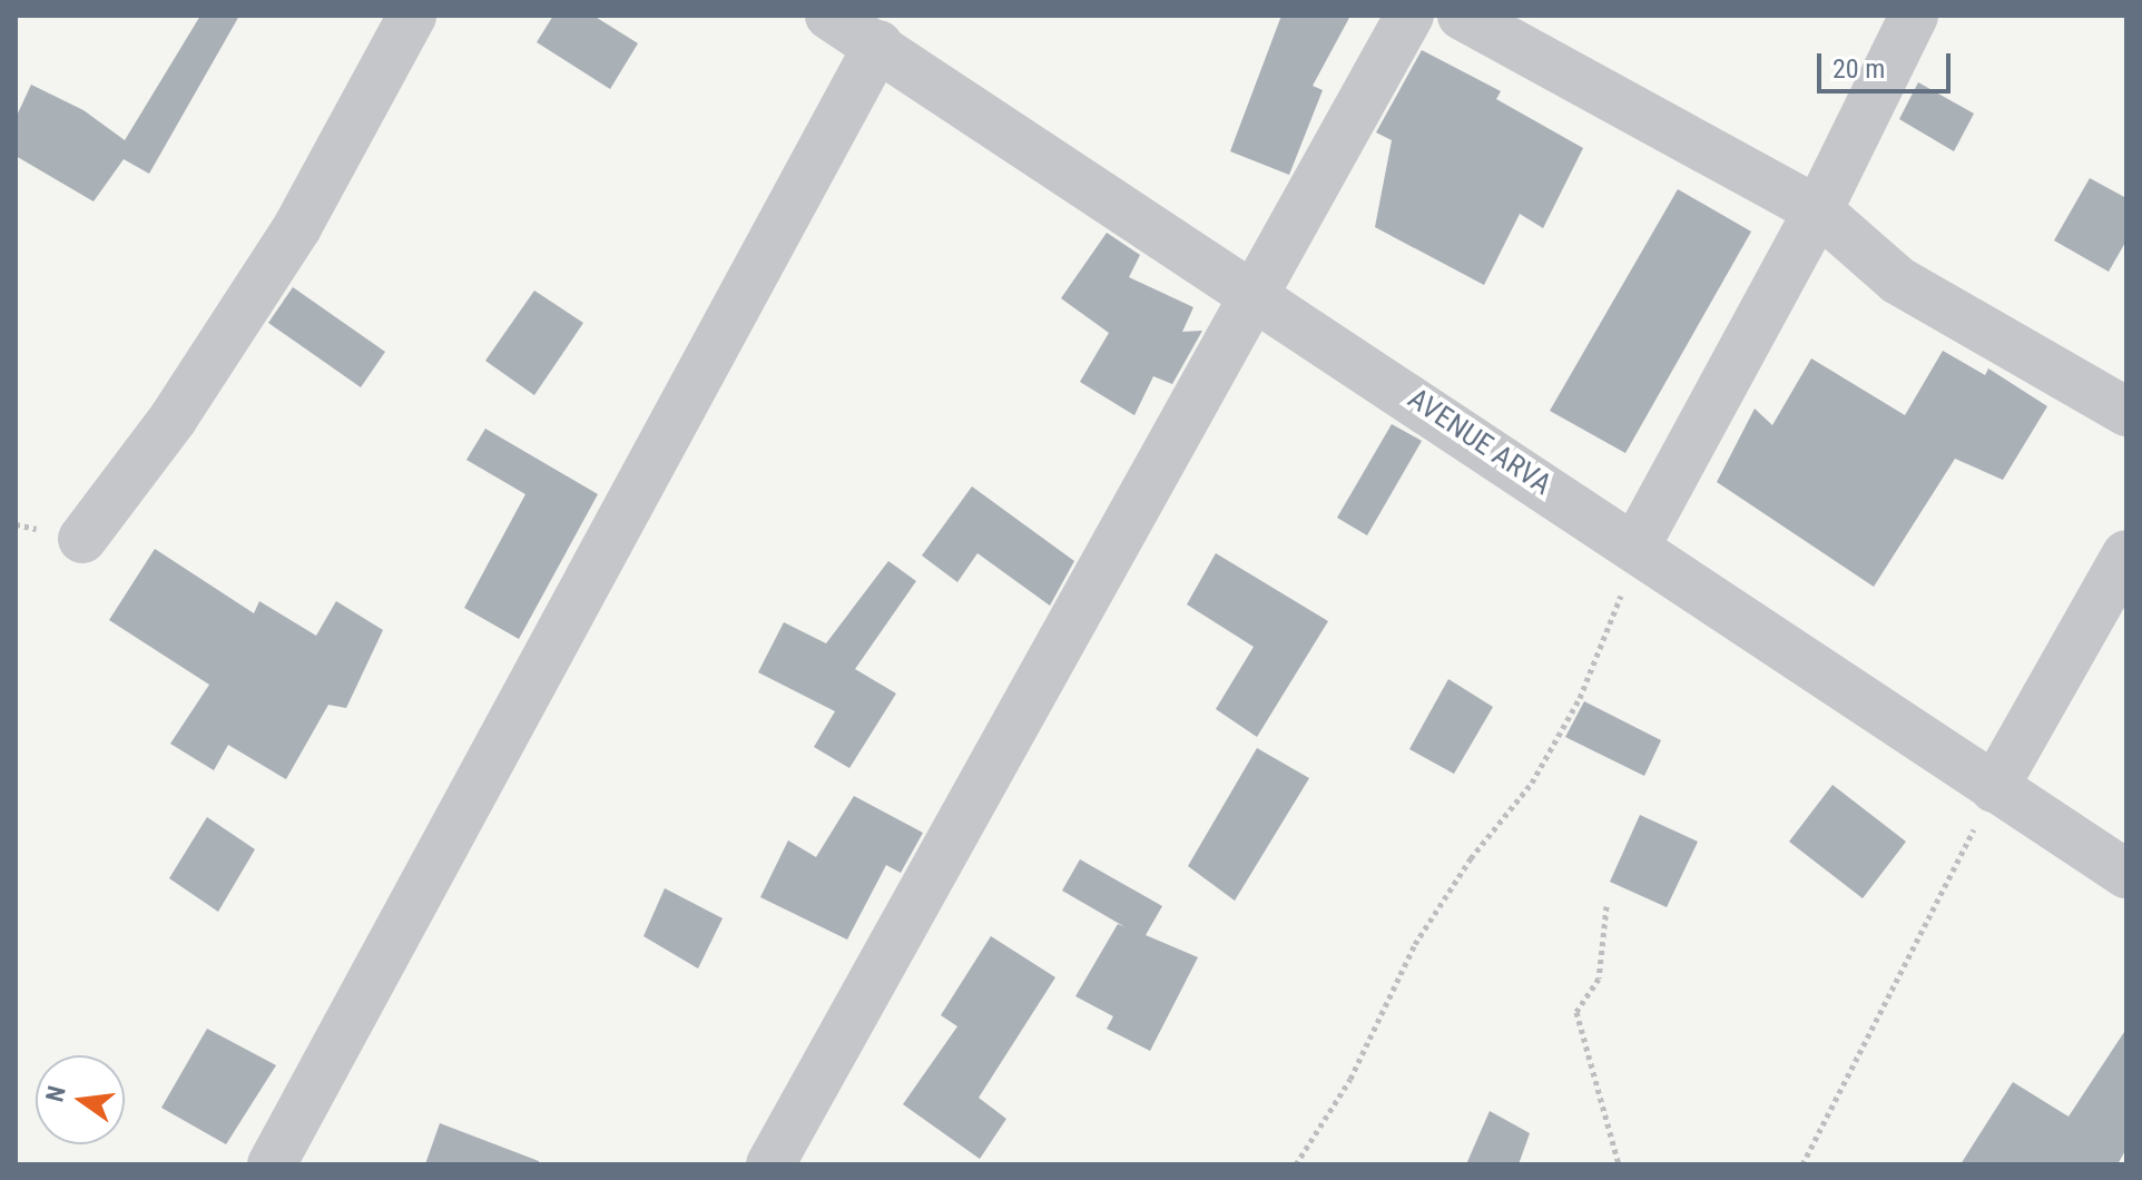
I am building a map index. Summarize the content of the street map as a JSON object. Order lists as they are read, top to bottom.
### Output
{
  "streets": {
    "street": ["AVENUE ARVA"]
  },
  "scale_bar": "20 m",
  "north": "left"
}
